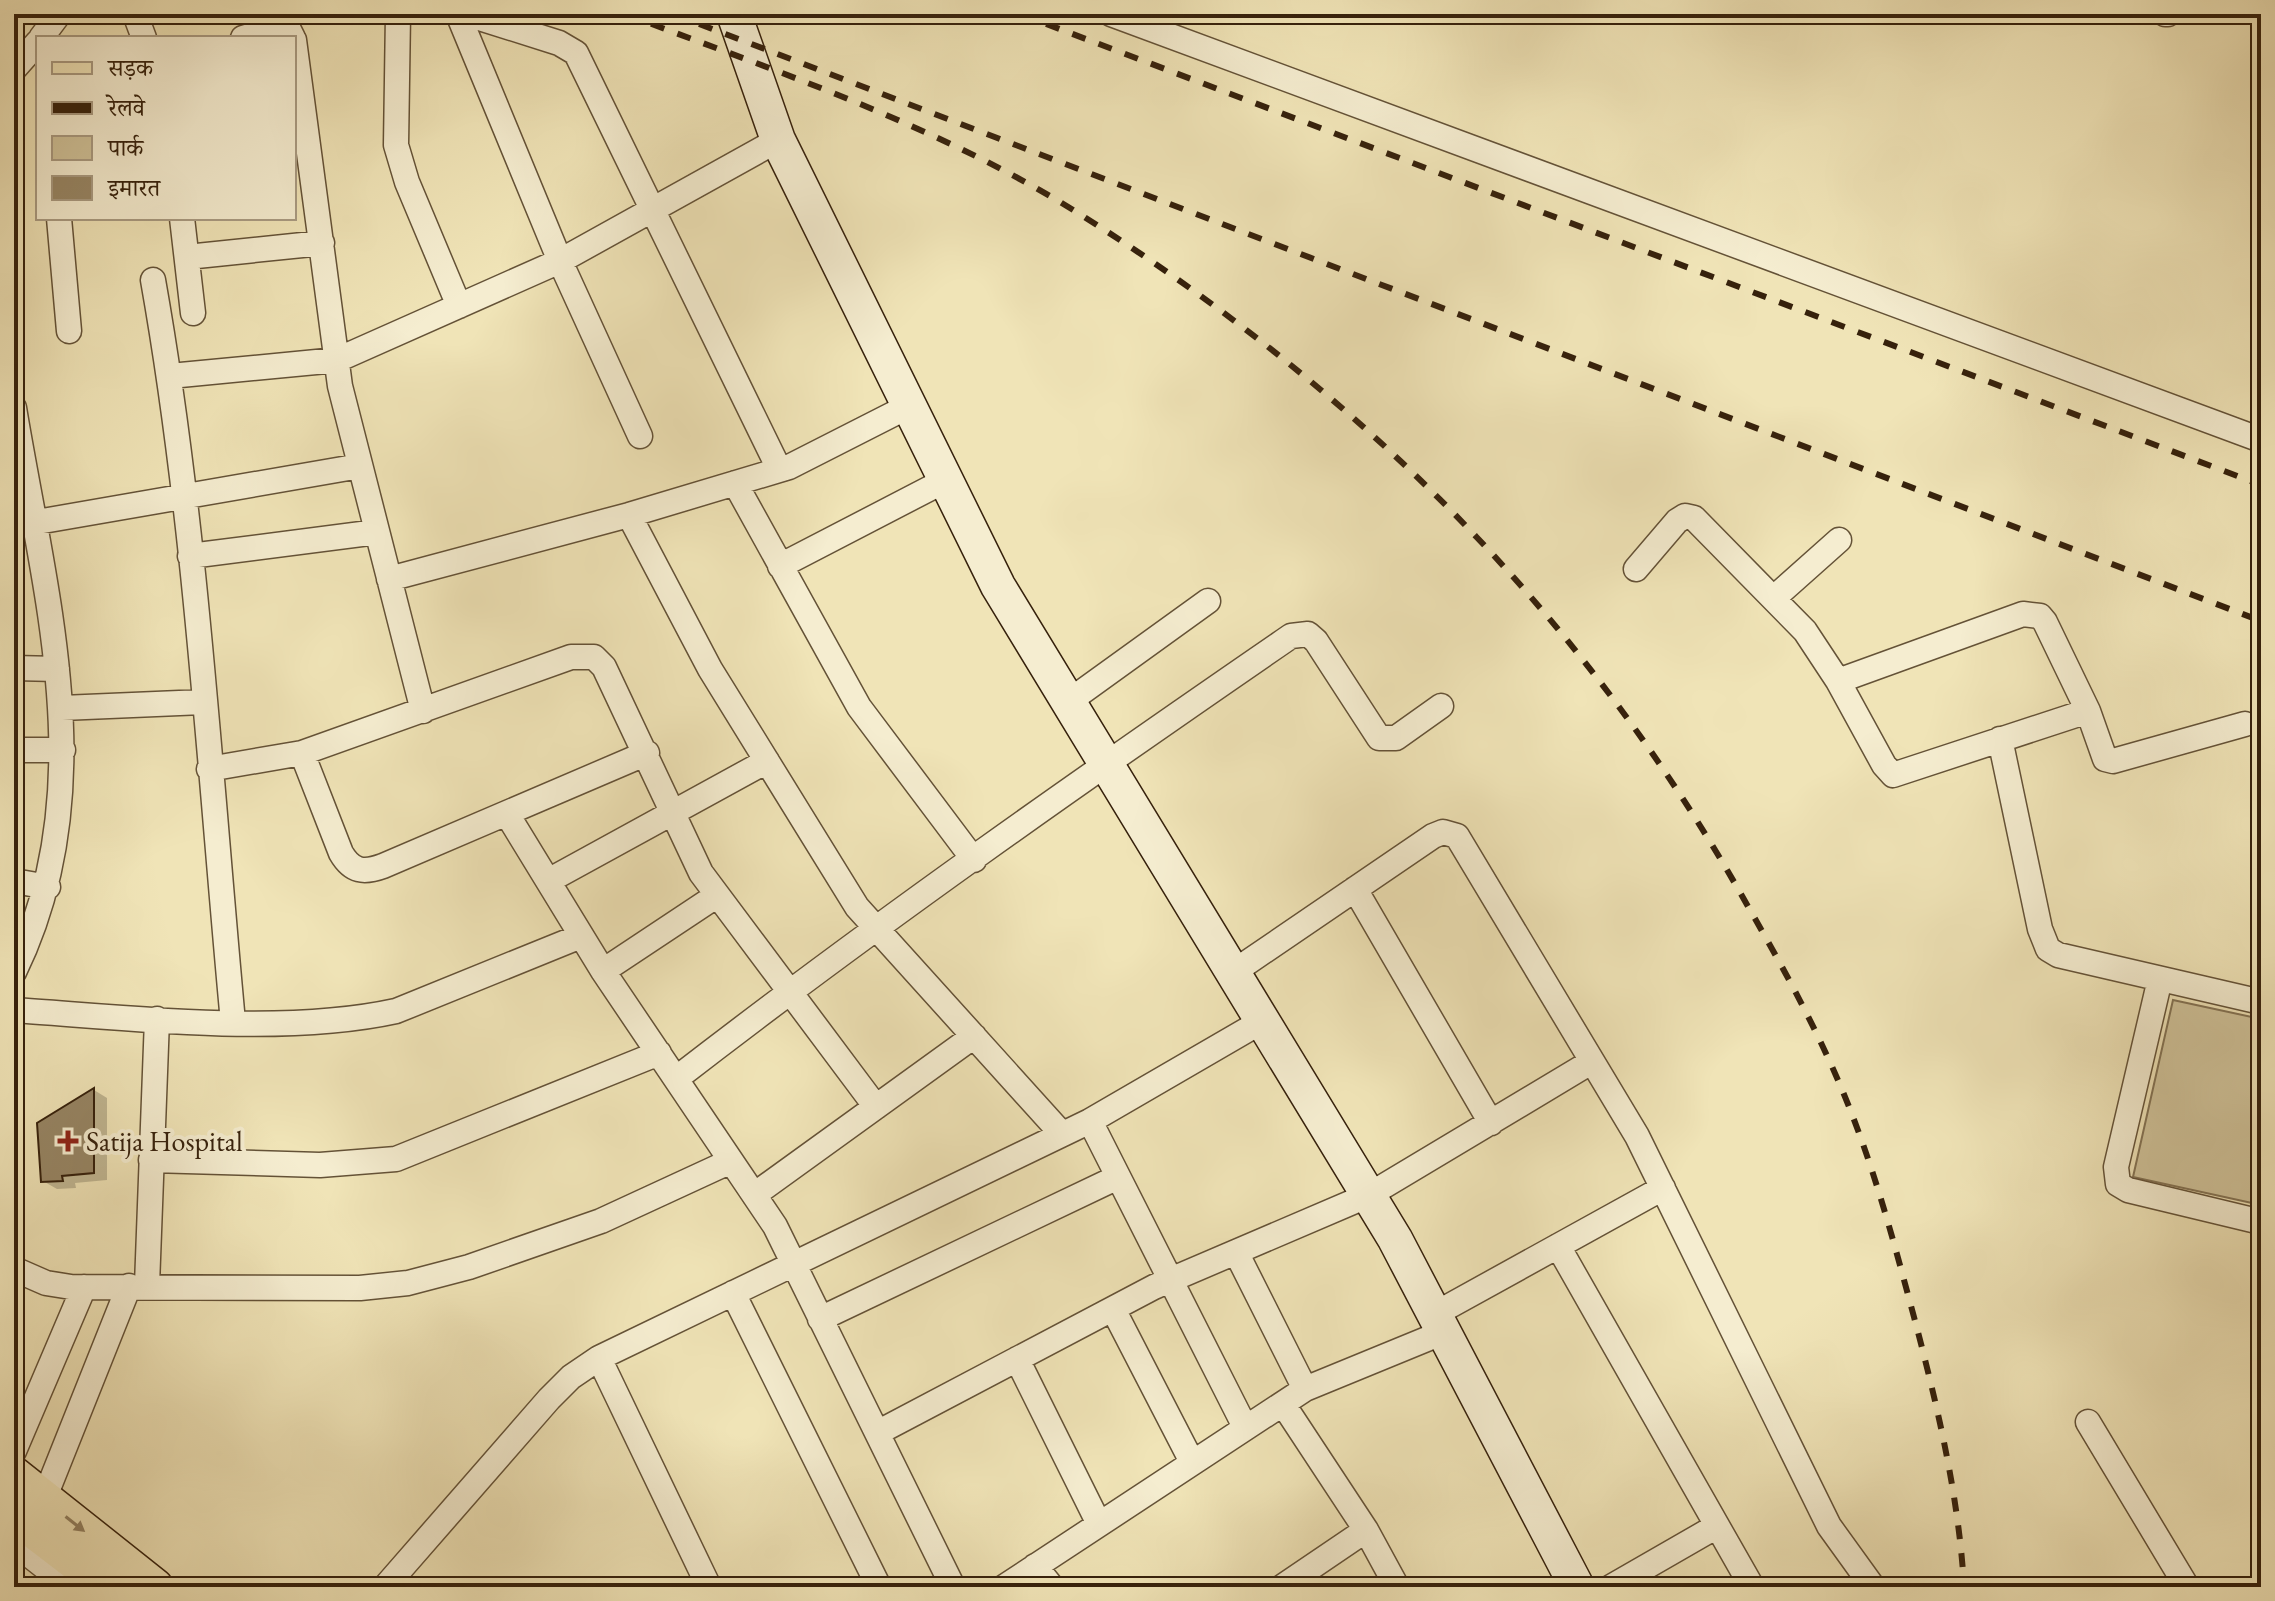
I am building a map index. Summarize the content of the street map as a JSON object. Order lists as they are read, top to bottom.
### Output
{
  "places": {
    "health": ["Satija Hospital"]
  },
  "legend": [
    "सड़क",
    "रेलवे",
    "पार्क",
    "इमारत"
  ]
}
